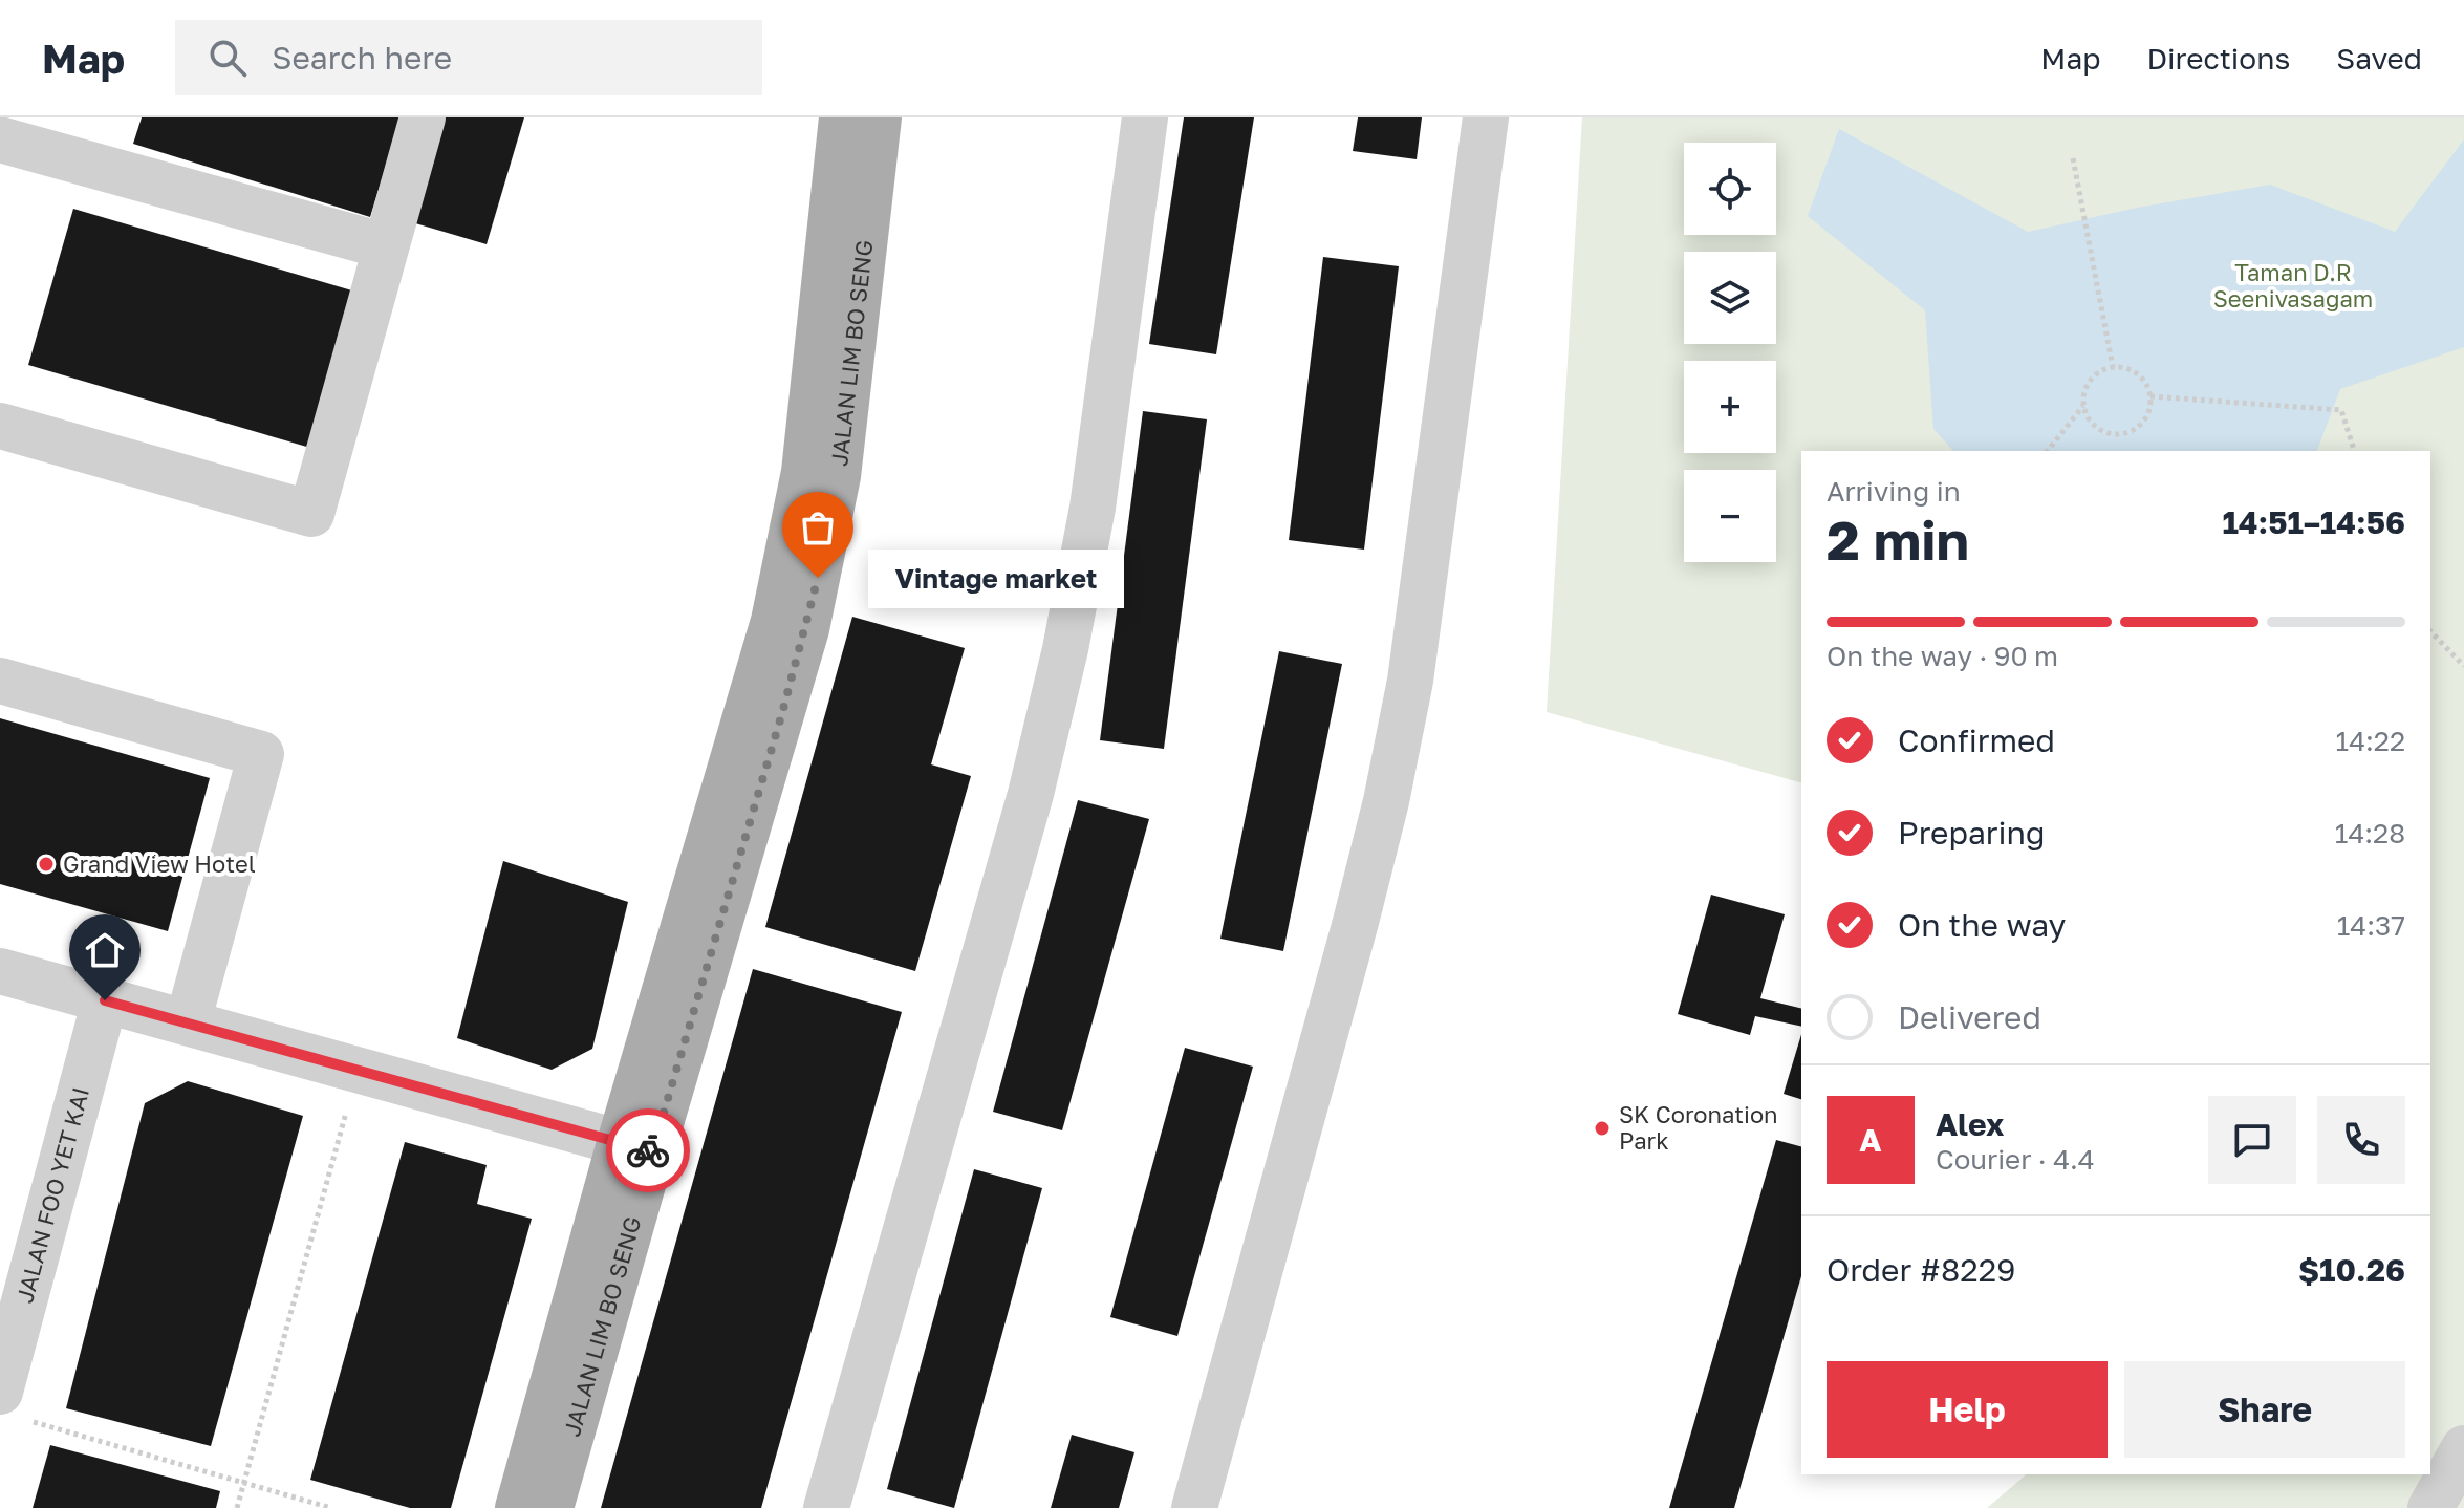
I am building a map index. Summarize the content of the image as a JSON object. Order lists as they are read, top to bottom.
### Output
{
  "streets": {
    "main road": ["JALAN LIM BO SENG"],
    "street": ["JALAN FOO YET KAI"]
  },
  "parks": ["Taman D.R Seenivasagam"],
  "places": ["Vintage market", "Grand View Hotel", "SK Coronation Park"],
  "page": {
    "header": "Map",
    "search": "Search here",
    "nav": ["Map", "Directions", "Saved"],
    "map_buttons": ["+", "−"],
    "heading": ["2 min", "Arriving in", "14:51–14:56"],
    "panel": [
      "Alex",
      "Courier · 4.4",
      "Order #8229",
      "$10.26"
    ],
    "bubble": "Vintage market",
    "bar": "On the way · 90 m",
    "list": [
      ["Confirmed", "14:22"],
      ["Preparing", "14:28"],
      ["On the way", "14:37"],
      "Delivered"
    ],
    "round": "A",
    "buttons": ["Help", "Share"]
  }
}
